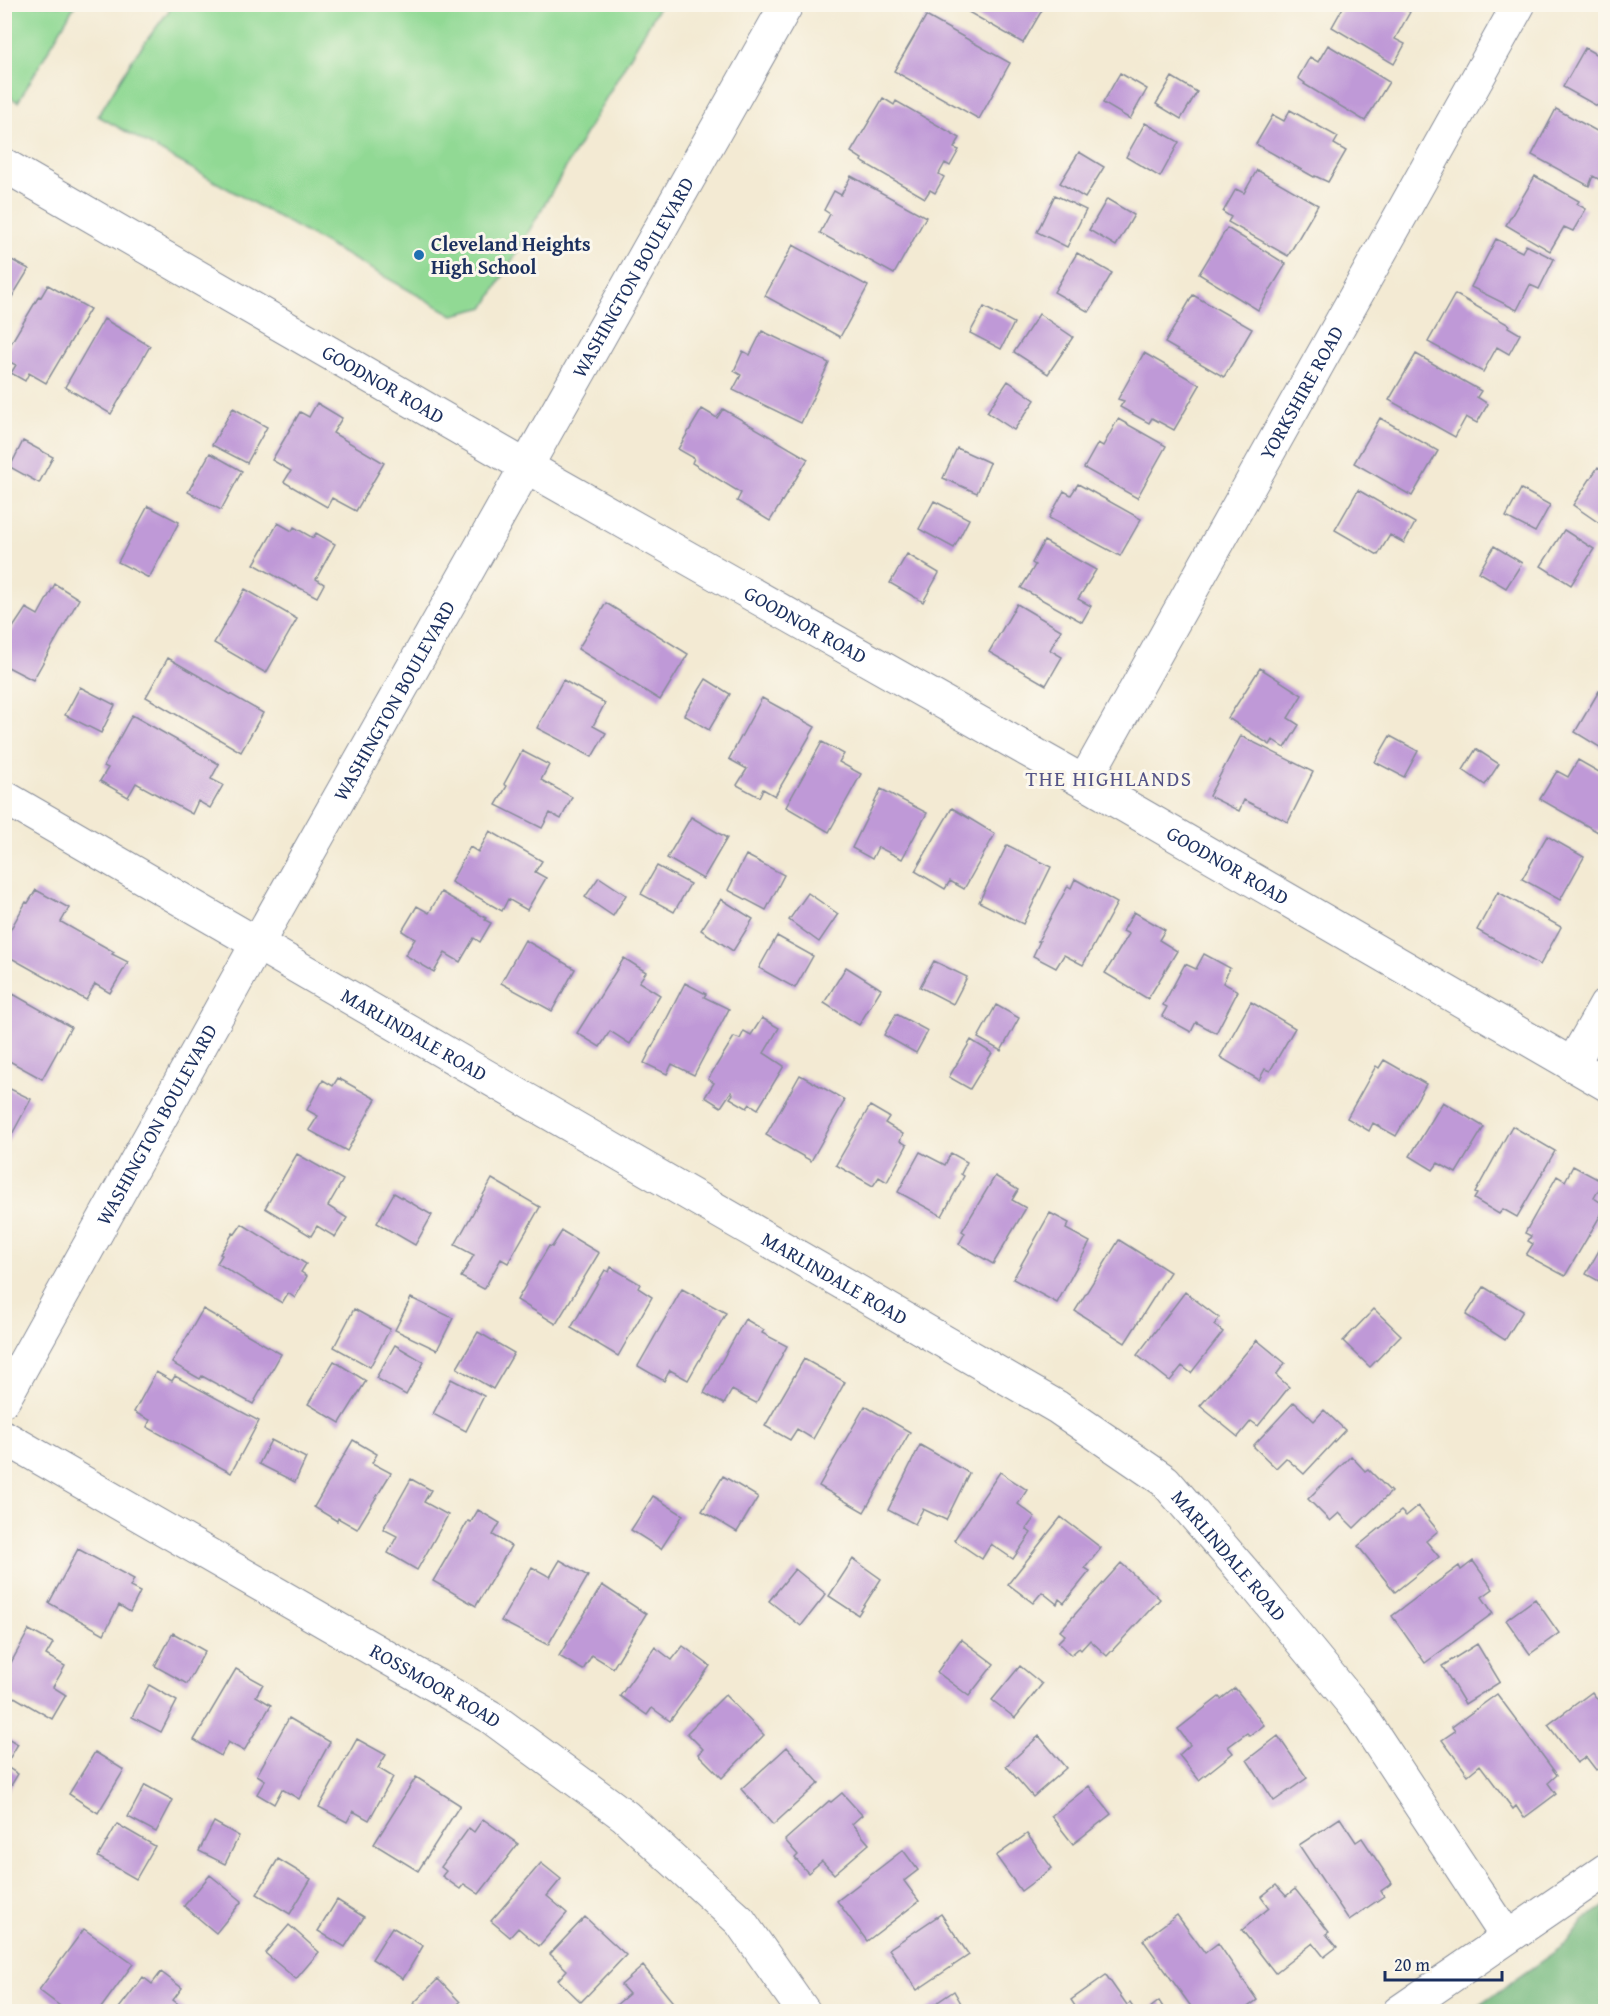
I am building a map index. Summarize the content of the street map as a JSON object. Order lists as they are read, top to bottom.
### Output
{
  "streets": {
    "street": [
      "WASHINGTON BOULEVARD",
      "GOODNOR ROAD",
      "YORKSHIRE ROAD",
      "MARLINDALE ROAD",
      "ROSSMOOR ROAD"
    ]
  },
  "crossings": [
    ["WASHINGTON BOULEVARD", "GOODNOR ROAD"],
    ["WASHINGTON BOULEVARD", "MARLINDALE ROAD"],
    ["GOODNOR ROAD", "YORKSHIRE ROAD"]
  ],
  "districts": ["THE HIGHLANDS"],
  "places": ["Cleveland Heights High School"],
  "scale_bar": "20 m"
}
